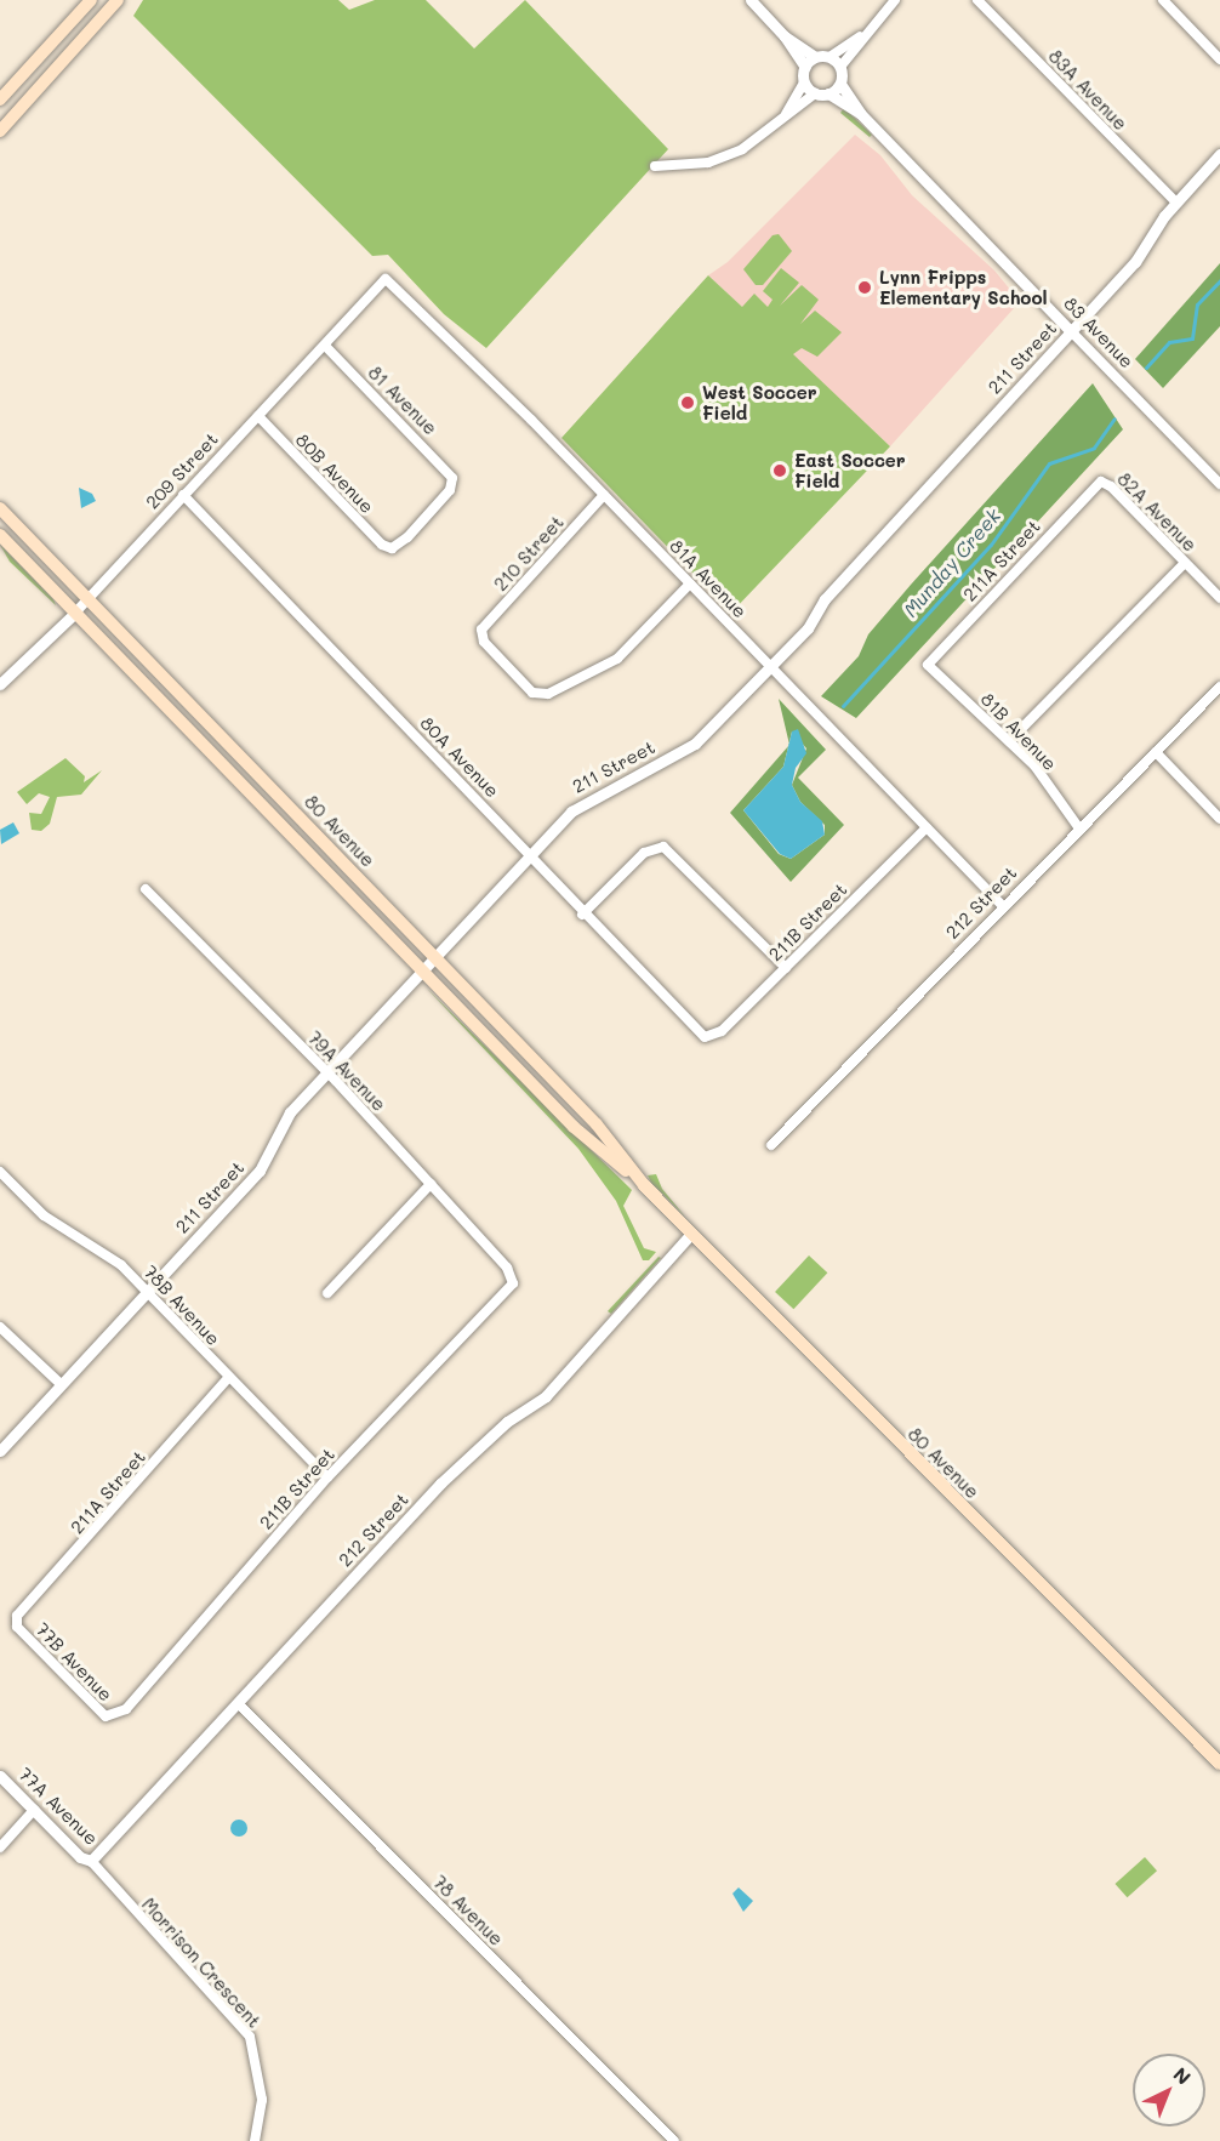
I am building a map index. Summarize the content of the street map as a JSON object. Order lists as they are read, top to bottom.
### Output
{
  "streets": {
    "main road": ["80 Avenue"],
    "street": [
      "83A Avenue",
      "83 Avenue",
      "211 Street",
      "81 Avenue",
      "209 Street",
      "80B Avenue",
      "82A Avenue",
      "210 Street",
      "211A Street",
      "81A Avenue",
      "81B Avenue",
      "80A Avenue",
      "212 Street",
      "211B Street",
      "79A Avenue",
      "78B Avenue",
      "77B Avenue",
      "77A Avenue",
      "78 Avenue",
      "Morrison Crescent"
    ]
  },
  "crossings": [
    ["83A Avenue", "211 Street"],
    ["83 Avenue", "211 Street"],
    ["211 Street", "81A Avenue"],
    ["211 Street", "80A Avenue"],
    ["211 Street", "80 Avenue"],
    ["211 Street", "79A Avenue"],
    ["211 Street", "78B Avenue"],
    ["81 Avenue", "209 Street"],
    ["81 Avenue", "80B Avenue"],
    ["209 Street", "80B Avenue"],
    ["209 Street", "81A Avenue"],
    ["209 Street", "80A Avenue"],
    ["209 Street", "80 Avenue"],
    ["82A Avenue", "211A Street"],
    ["210 Street", "81A Avenue"],
    ["211A Street", "81B Avenue"],
    ["211A Street", "78B Avenue"],
    ["211A Street", "77B Avenue"],
    ["81A Avenue", "212 Street"],
    ["81A Avenue", "211B Street"],
    ["81B Avenue", "212 Street"],
    ["80A Avenue", "211B Street"],
    ["80 Avenue", "212 Street"],
    ["212 Street", "77A Avenue"],
    ["212 Street", "78 Avenue"],
    ["212 Street", "Morrison Crescent"],
    ["211B Street", "79A Avenue"],
    ["211B Street", "78B Avenue"],
    ["211B Street", "77B Avenue"],
    ["77A Avenue", "Morrison Crescent"]
  ],
  "water": ["Munday Creek"],
  "places": ["Lynn Fripps Elementary School", "West Soccer Field", "East Soccer Field"],
  "north": "top right"
}
